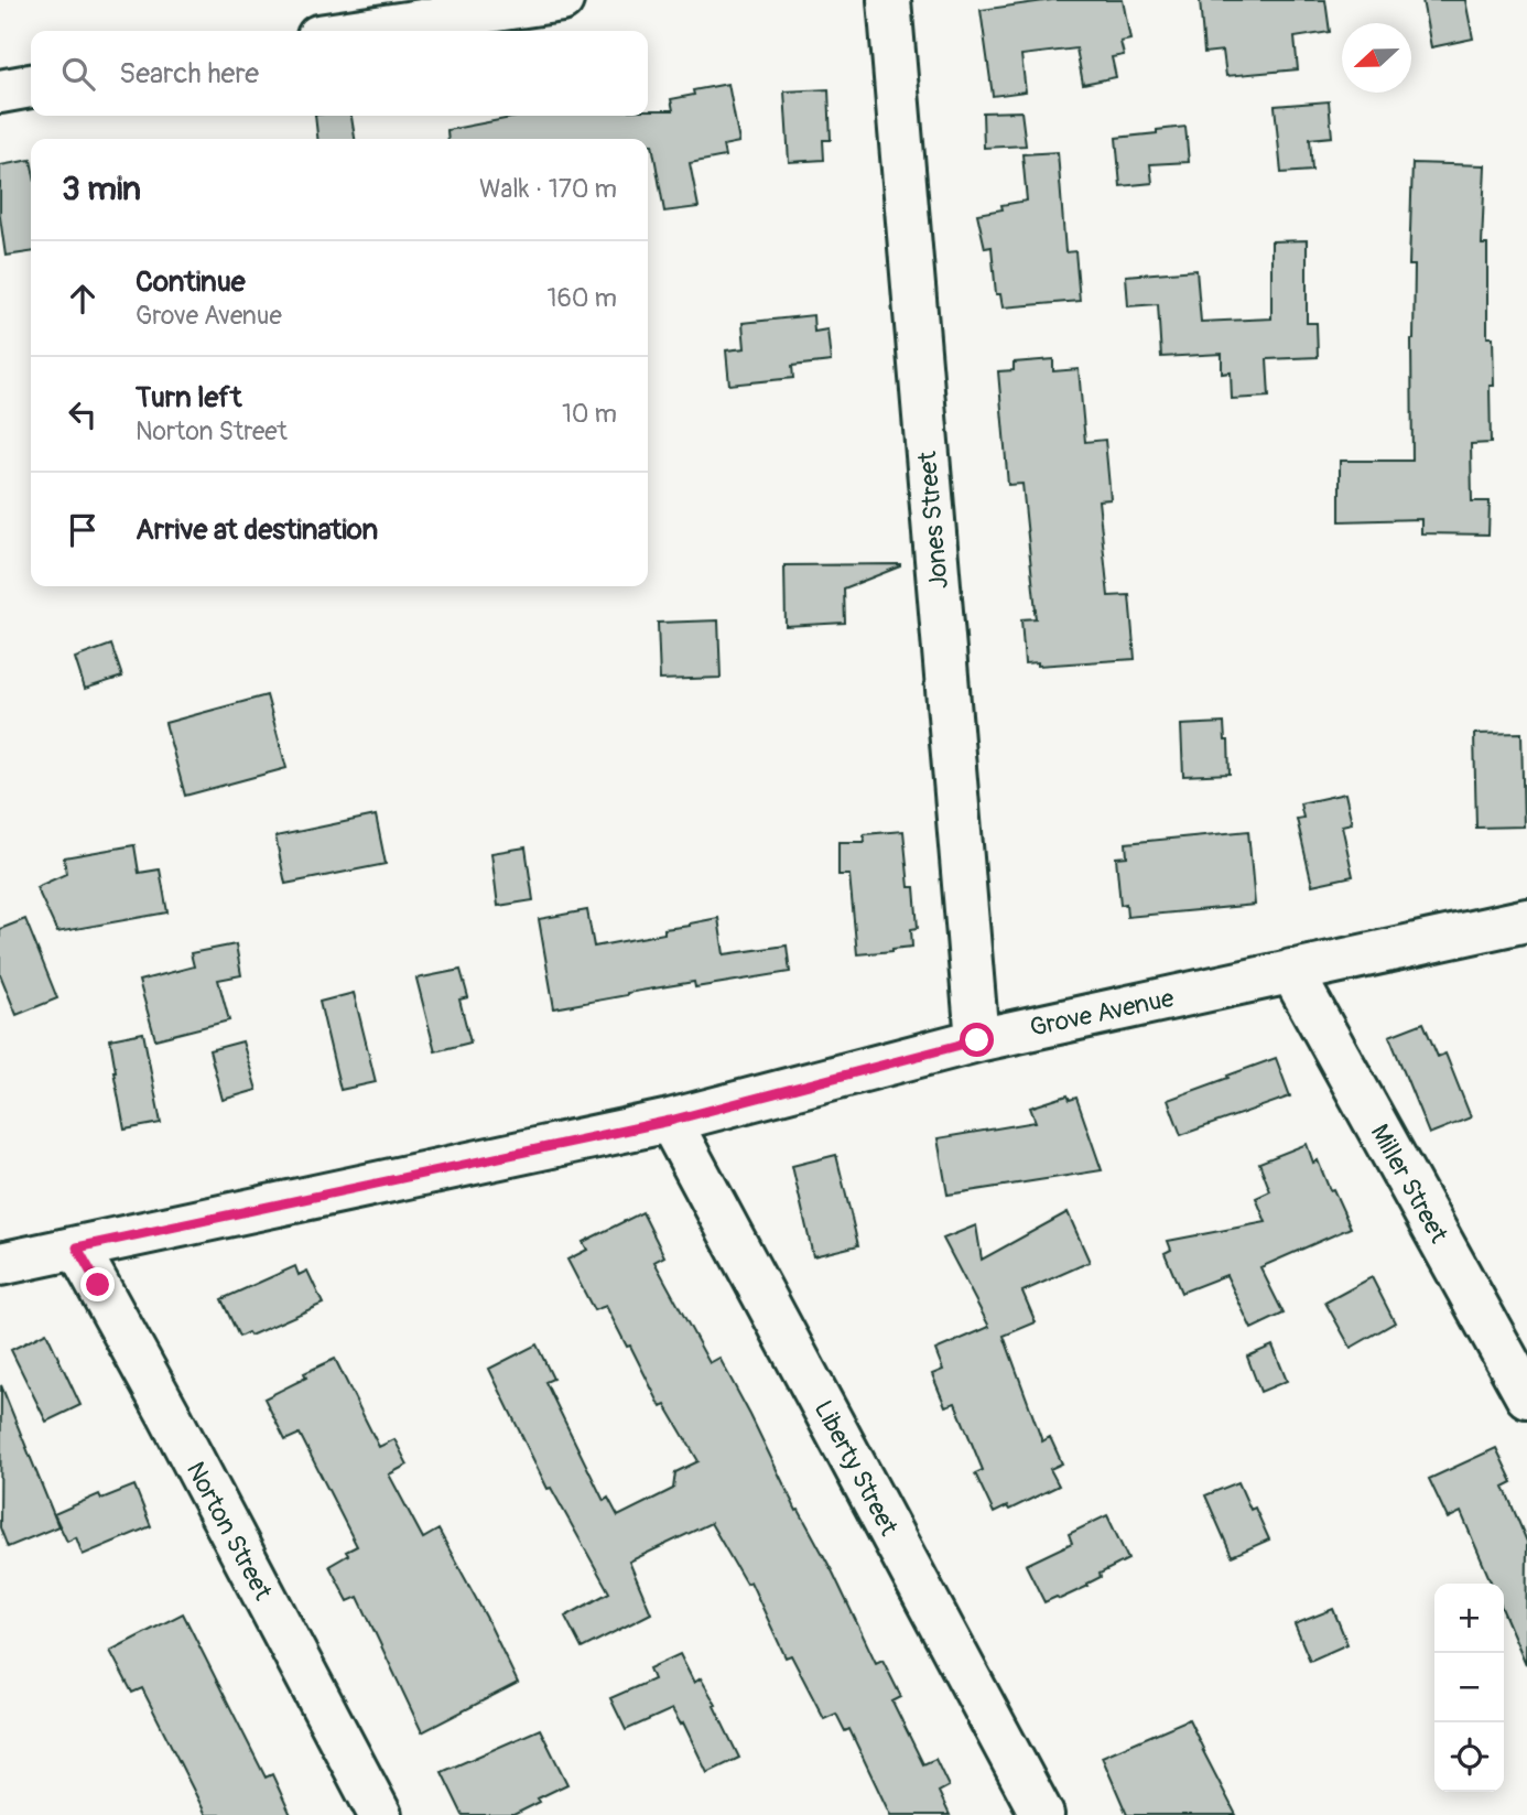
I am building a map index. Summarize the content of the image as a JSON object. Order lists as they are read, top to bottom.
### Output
{
  "streets": {
    "street": [
      "Jones Street",
      "Grove Avenue",
      "Miller Street",
      "Liberty Street",
      "Norton Street"
    ]
  },
  "crossings": [
    ["Jones Street", "Grove Avenue"],
    ["Grove Avenue", "Miller Street"],
    ["Grove Avenue", "Liberty Street"],
    ["Grove Avenue", "Norton Street"]
  ],
  "north": "left",
  "page": {
    "search": "Search here",
    "heading": ["3 min", "Walk · 170 m"],
    "list": [
      ["Continue", "Grove Avenue", "160 m"],
      ["Turn left", "Norton Street", "10 m"],
      "Arrive at destination"
    ],
    "map_buttons": ["+", "−"]
  }
}
